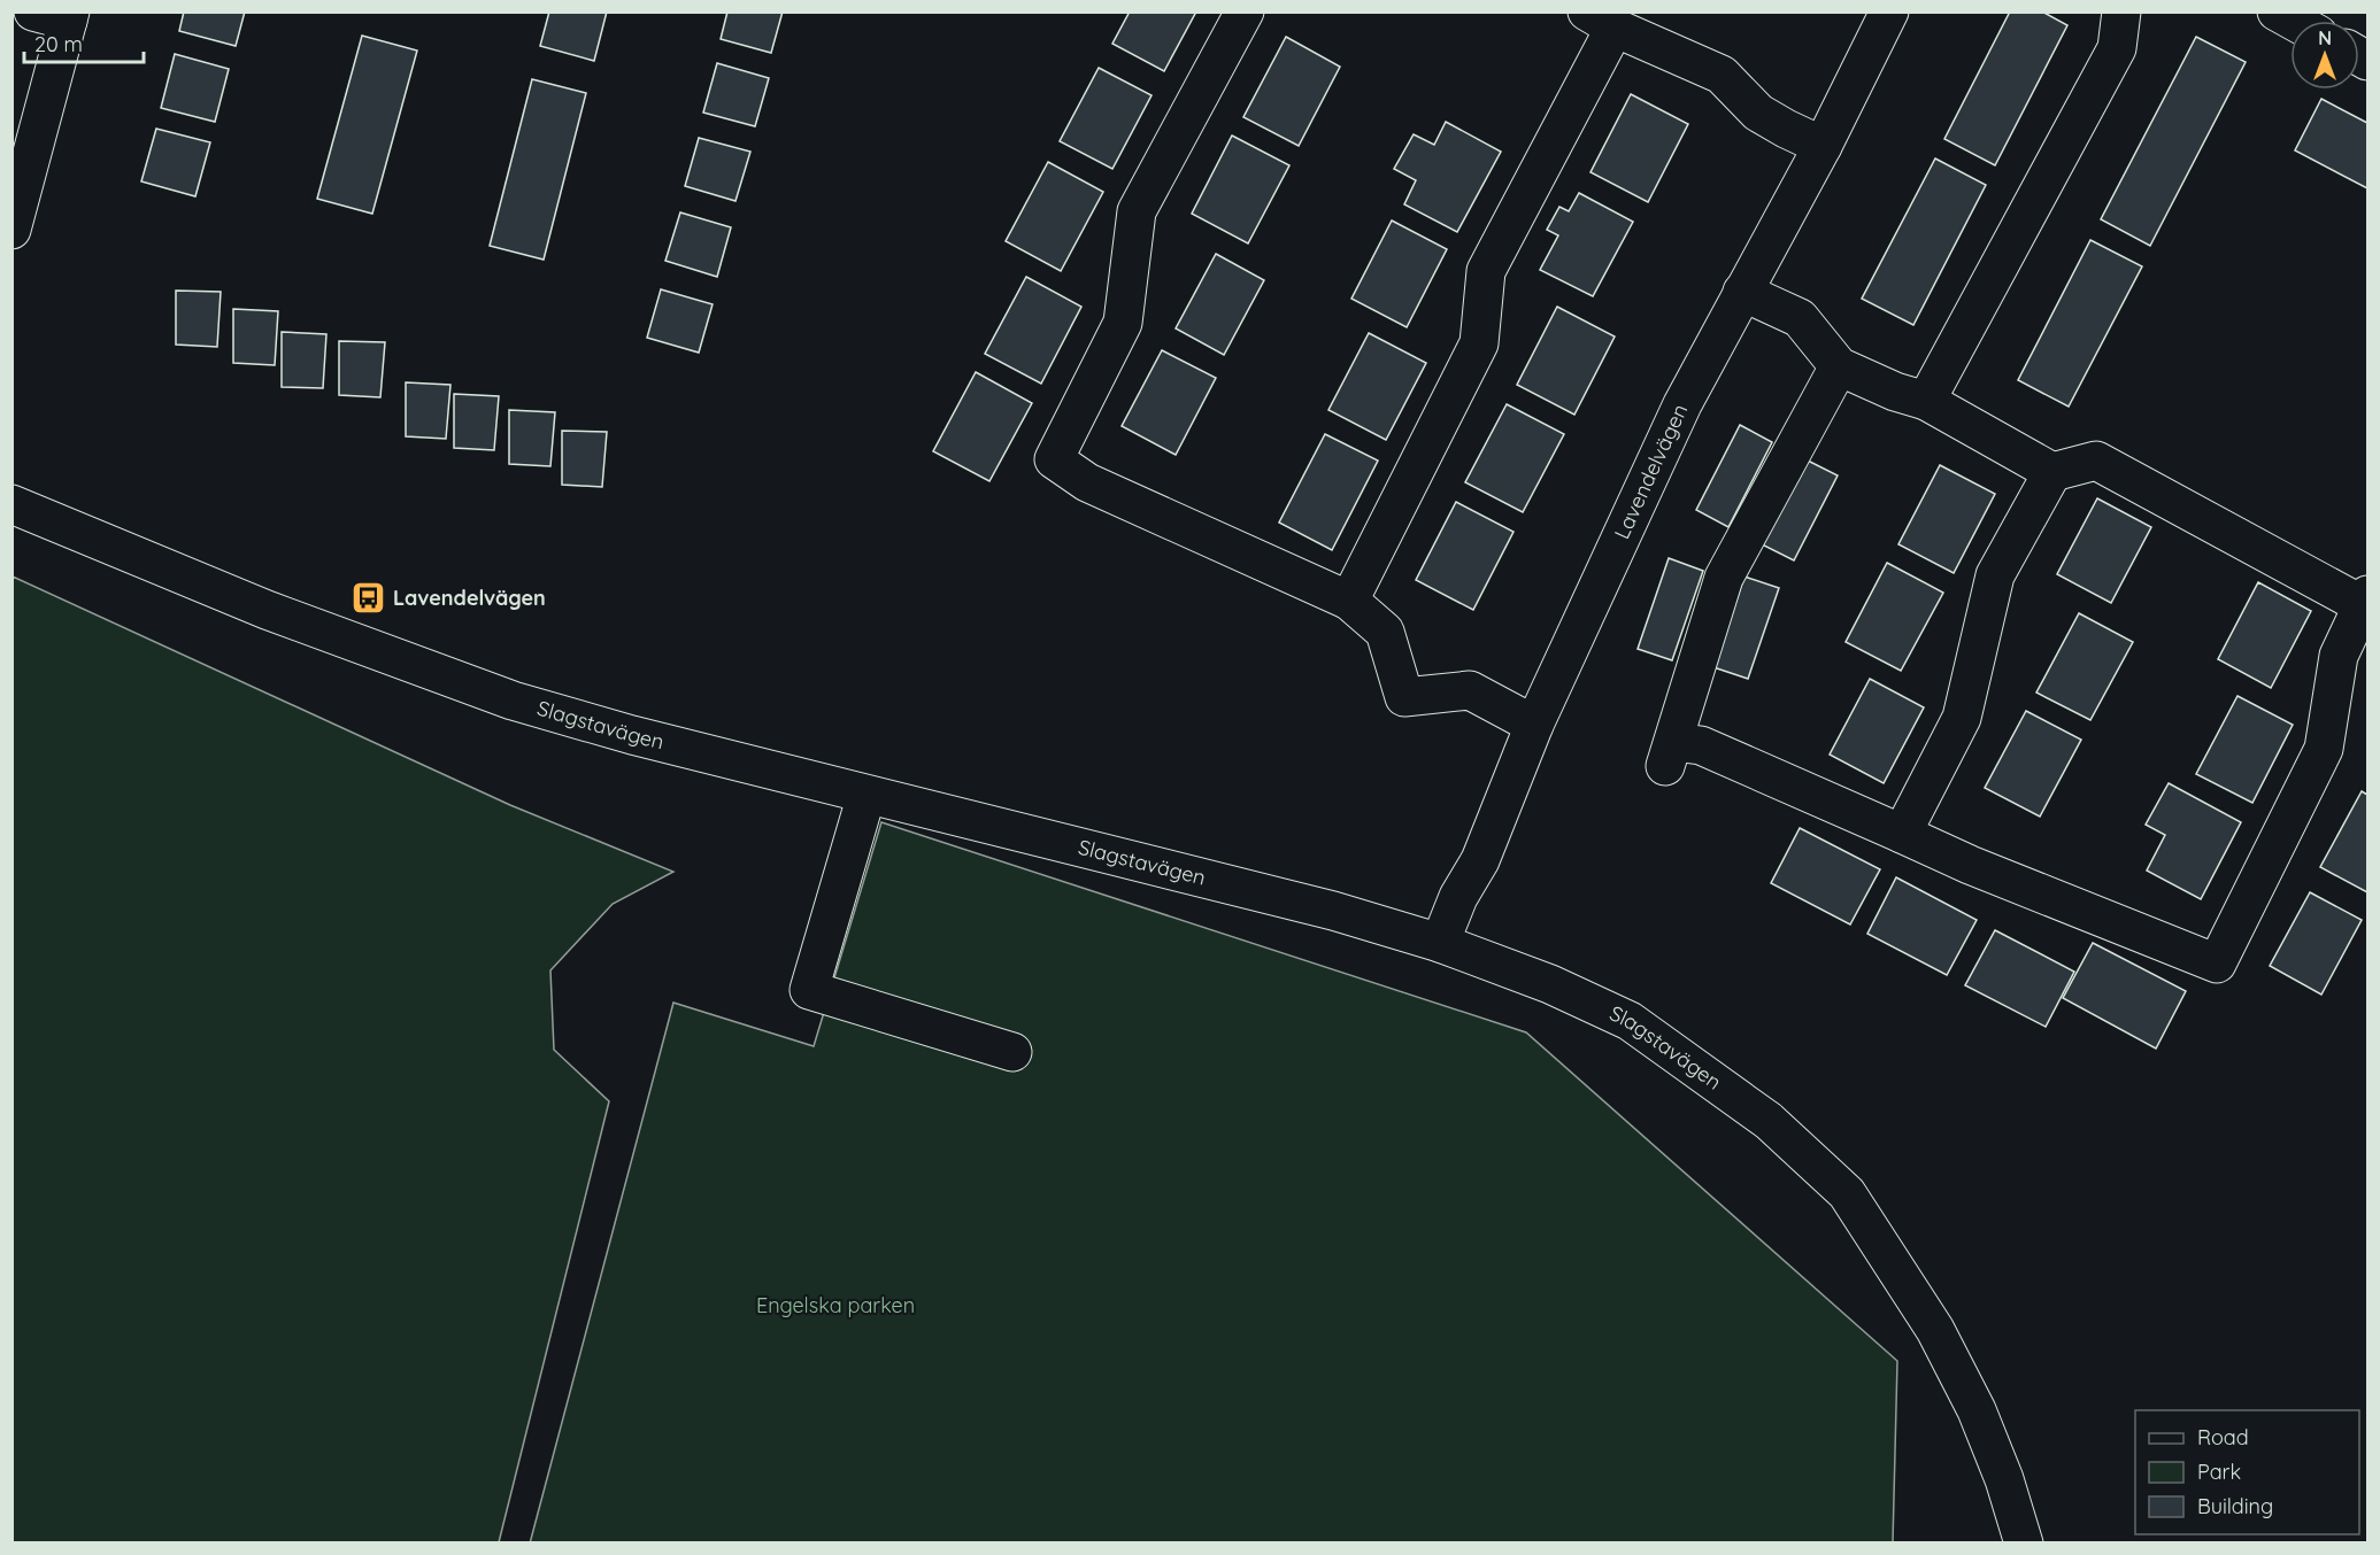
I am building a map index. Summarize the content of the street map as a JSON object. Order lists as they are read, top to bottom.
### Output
{
  "streets": {
    "street": ["Lavendelvägen", "Slagstavägen"]
  },
  "crossings": [
    ["Lavendelvägen", "Slagstavägen"]
  ],
  "parks": ["Engelska parken"],
  "places": {
    "bus stop": ["Lavendelvägen"]
  },
  "legend": ["Road", "Park", "Building"],
  "scale_bar": "20 m",
  "north": "top"
}
